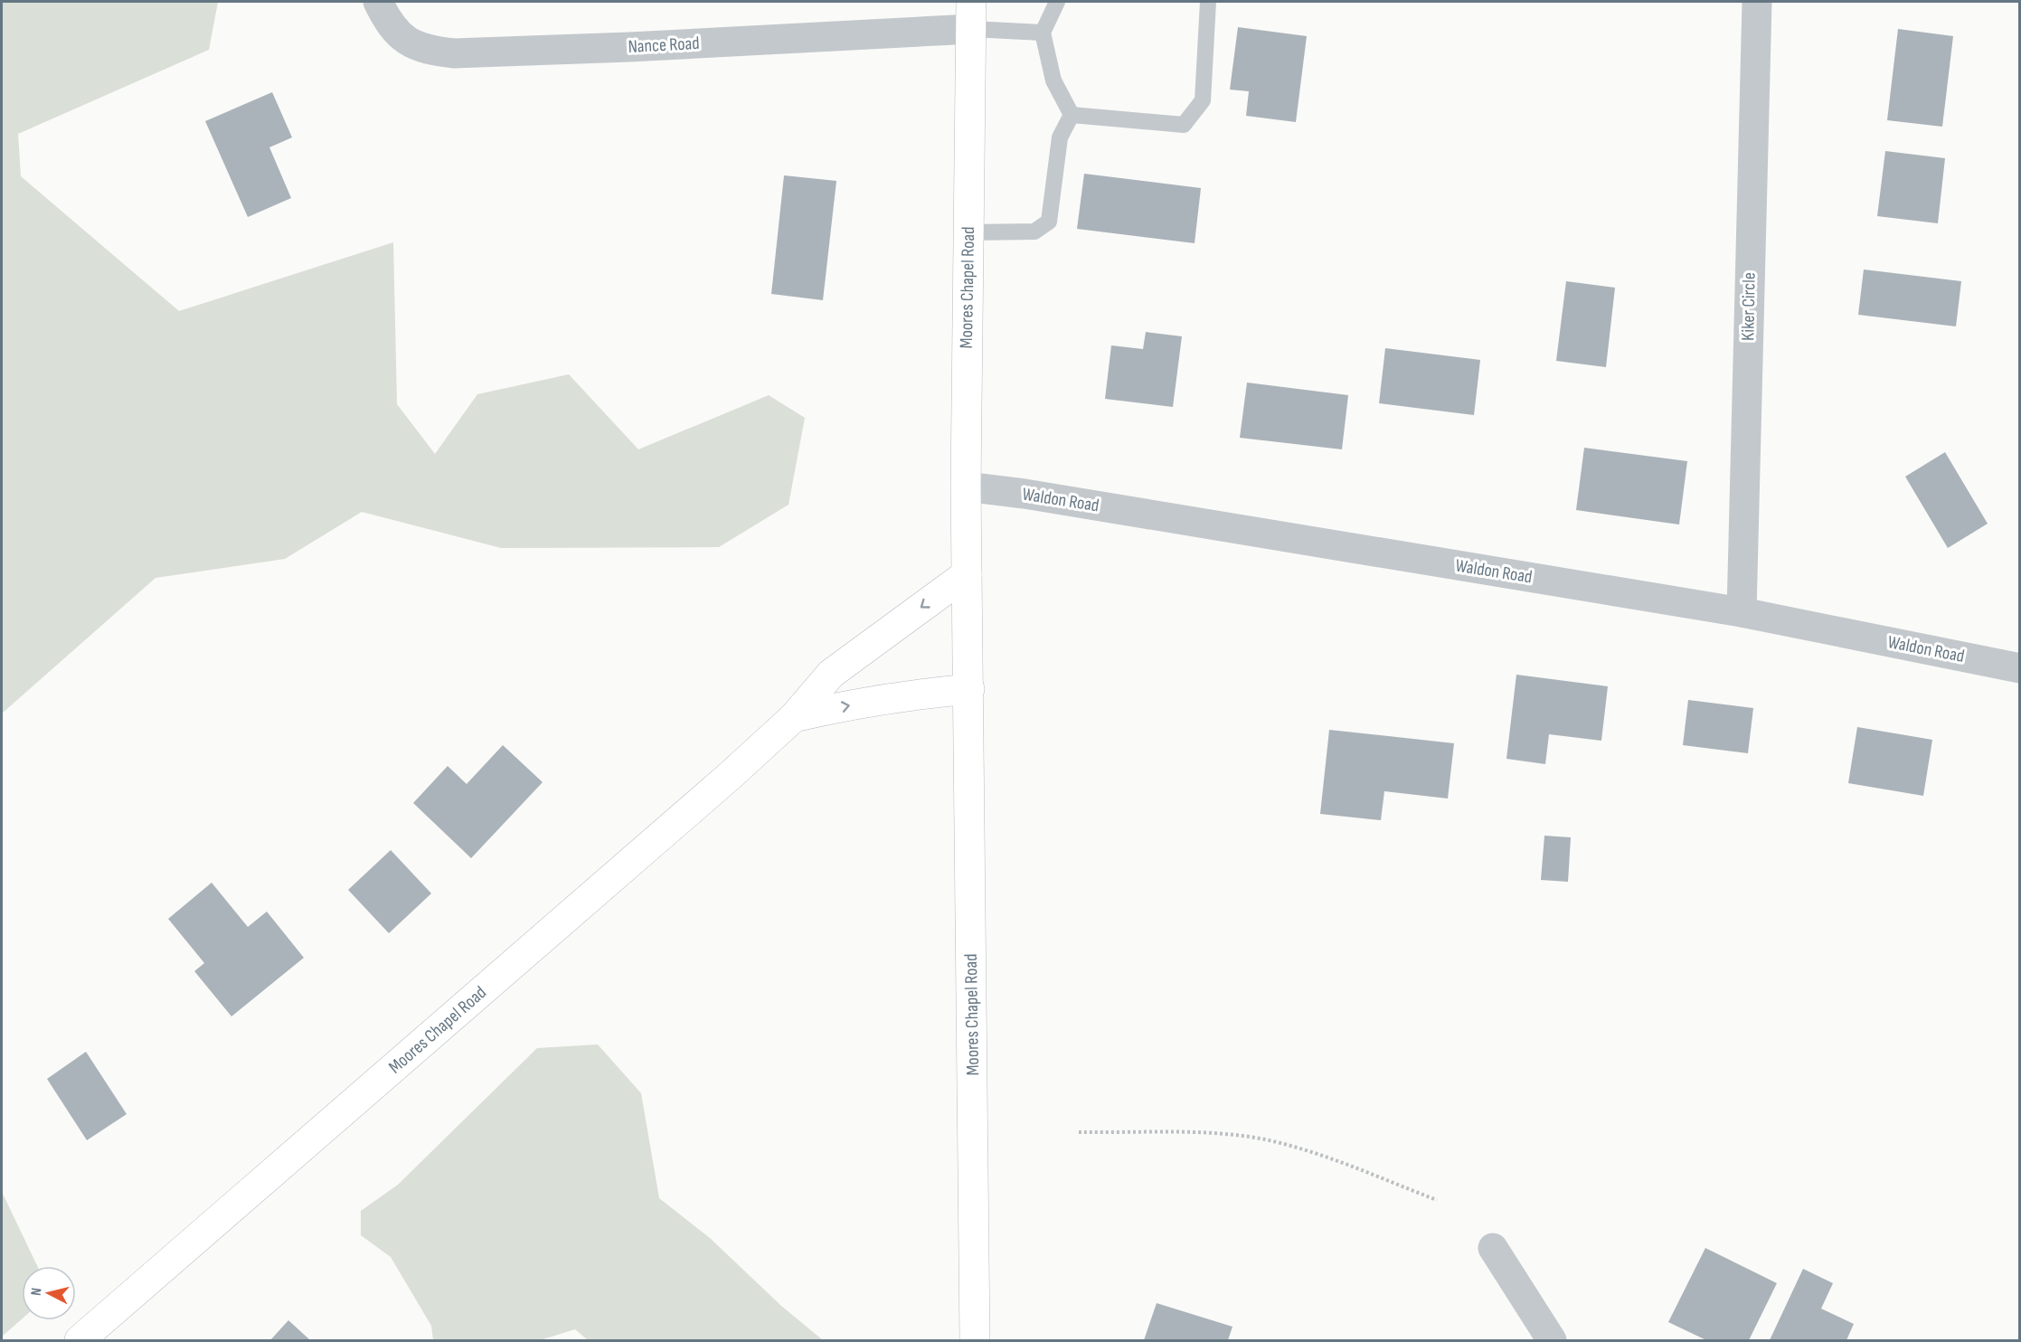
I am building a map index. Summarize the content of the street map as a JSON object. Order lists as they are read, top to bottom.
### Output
{
  "streets": {
    "street": [
      "Nance Road",
      "Moores Chapel Road",
      "Kiker Circle",
      "Waldon Road"
    ]
  },
  "crossings": [
    ["Nance Road", "Moores Chapel Road"],
    ["Moores Chapel Road", "Waldon Road"],
    ["Kiker Circle", "Waldon Road"]
  ],
  "north": "left"
}
